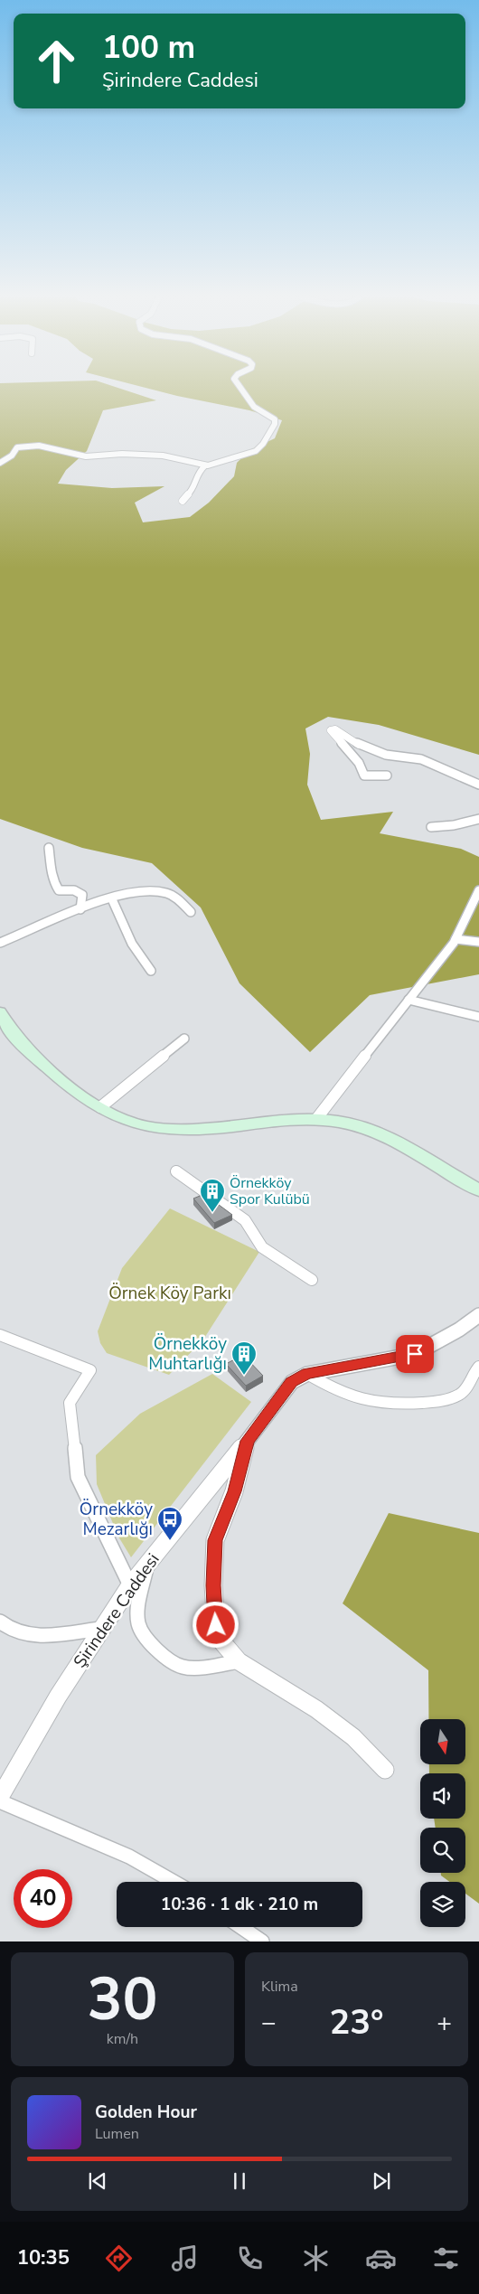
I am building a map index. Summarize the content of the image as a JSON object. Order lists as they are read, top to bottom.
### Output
{
  "streets": {
    "street": ["Şirindere Caddesi"]
  },
  "parks": ["Örnek Köy Parkı"],
  "places": {
    "building": ["Örnekköy Spor Kulübü", "Örnekköy Muhtarlığı"],
    "bus stop": ["Örnekköy Mezarlığı"]
  },
  "north": "bottom",
  "page": {
    "turn": ["100 m", "Şirindere Caddesi"],
    "limit": "40",
    "trip": "10:36 · 1 dk · 210 m",
    "tile": [
      ["30", "km/h"],
      "Klima"
    ],
    "heat": ["−", "23°", "+"],
    "song": ["Golden Hour", "Lumen"],
    "tabs": "10:35"
  }
}
